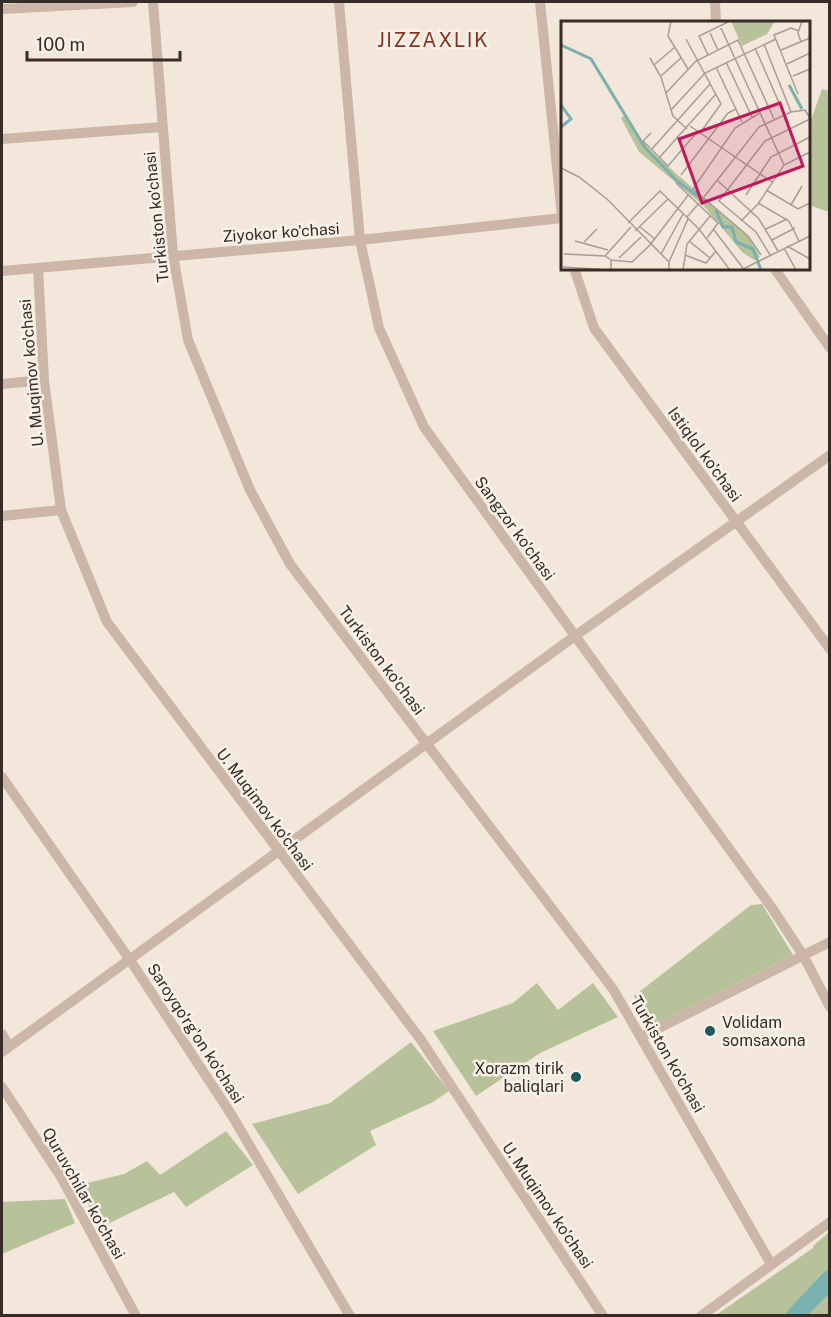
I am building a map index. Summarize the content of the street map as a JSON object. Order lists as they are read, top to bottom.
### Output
{
  "streets": {
    "street": [
      "Turkiston ko'chasi",
      "Ziyokor ko'chasi",
      "U. Muqimov ko'chasi",
      "Istiqlol ko'chasi",
      "Sangzor ko'chasi",
      "Saroyqo'rg'on ko'chasi",
      "Quruvchilar ko'chasi"
    ]
  },
  "crossings": [
    ["Turkiston ko'chasi", "Ziyokor ko'chasi"],
    ["Ziyokor ko'chasi", "U. Muqimov ko'chasi"],
    ["Ziyokor ko'chasi", "Sangzor ko'chasi"]
  ],
  "districts": ["JIZZAXLIK"],
  "places": ["Volidam somsaxona", "Xorazm tirik baliqlari"],
  "scale_bar": "100 m"
}
